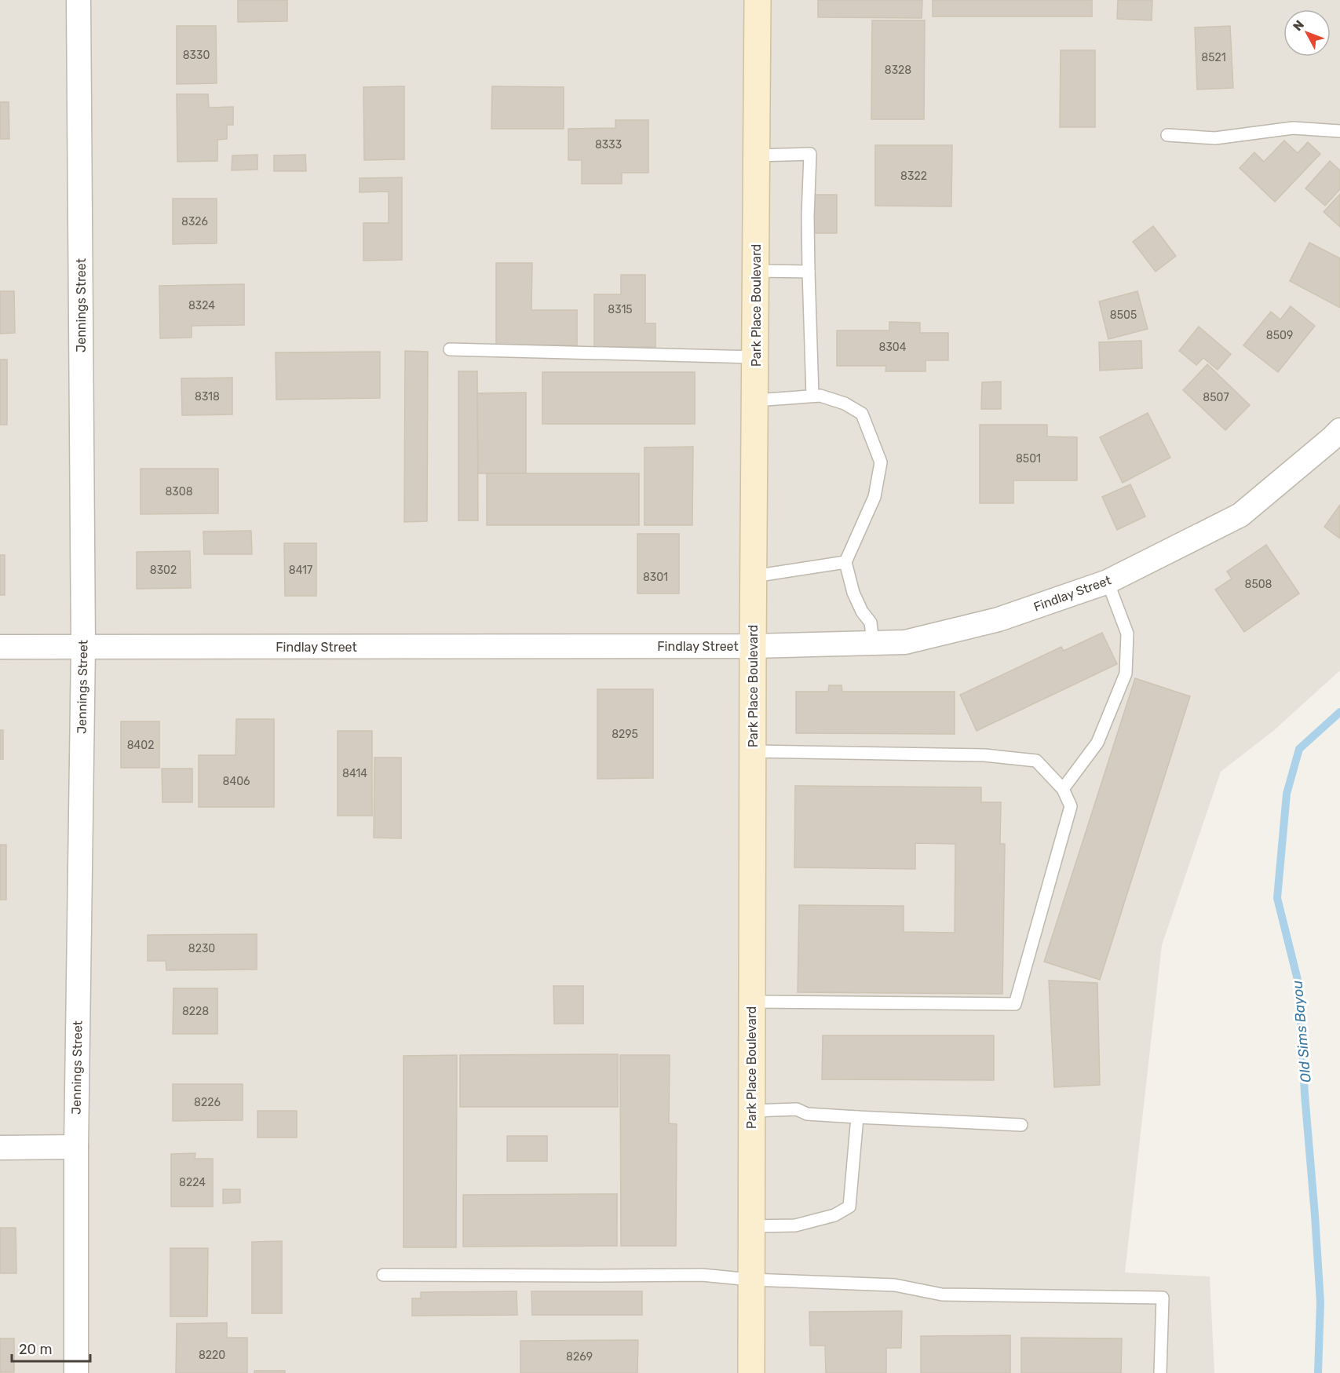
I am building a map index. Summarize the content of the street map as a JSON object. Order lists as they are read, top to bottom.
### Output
{
  "streets": {
    "street": ["Jennings Street", "Park Place Boulevard", "Findlay Street"]
  },
  "crossings": [
    ["Jennings Street", "Findlay Street"],
    ["Park Place Boulevard", "Findlay Street"]
  ],
  "water": ["Old Sims Bayou"],
  "house_numbers": [
    "8330",
    "8521",
    "8328",
    "8333",
    "8322",
    "8326",
    "8324",
    "8315",
    "8505",
    "8509",
    "8304",
    "8318",
    "8507",
    "8501",
    "8308",
    "8302",
    "8417",
    "8301",
    "8508",
    "8295",
    "8402",
    "8414",
    "8406",
    "8230",
    "8228",
    "8226",
    "8224",
    "8220",
    "8269"
  ],
  "scale_bar": "20 m",
  "north": "top left"
}
